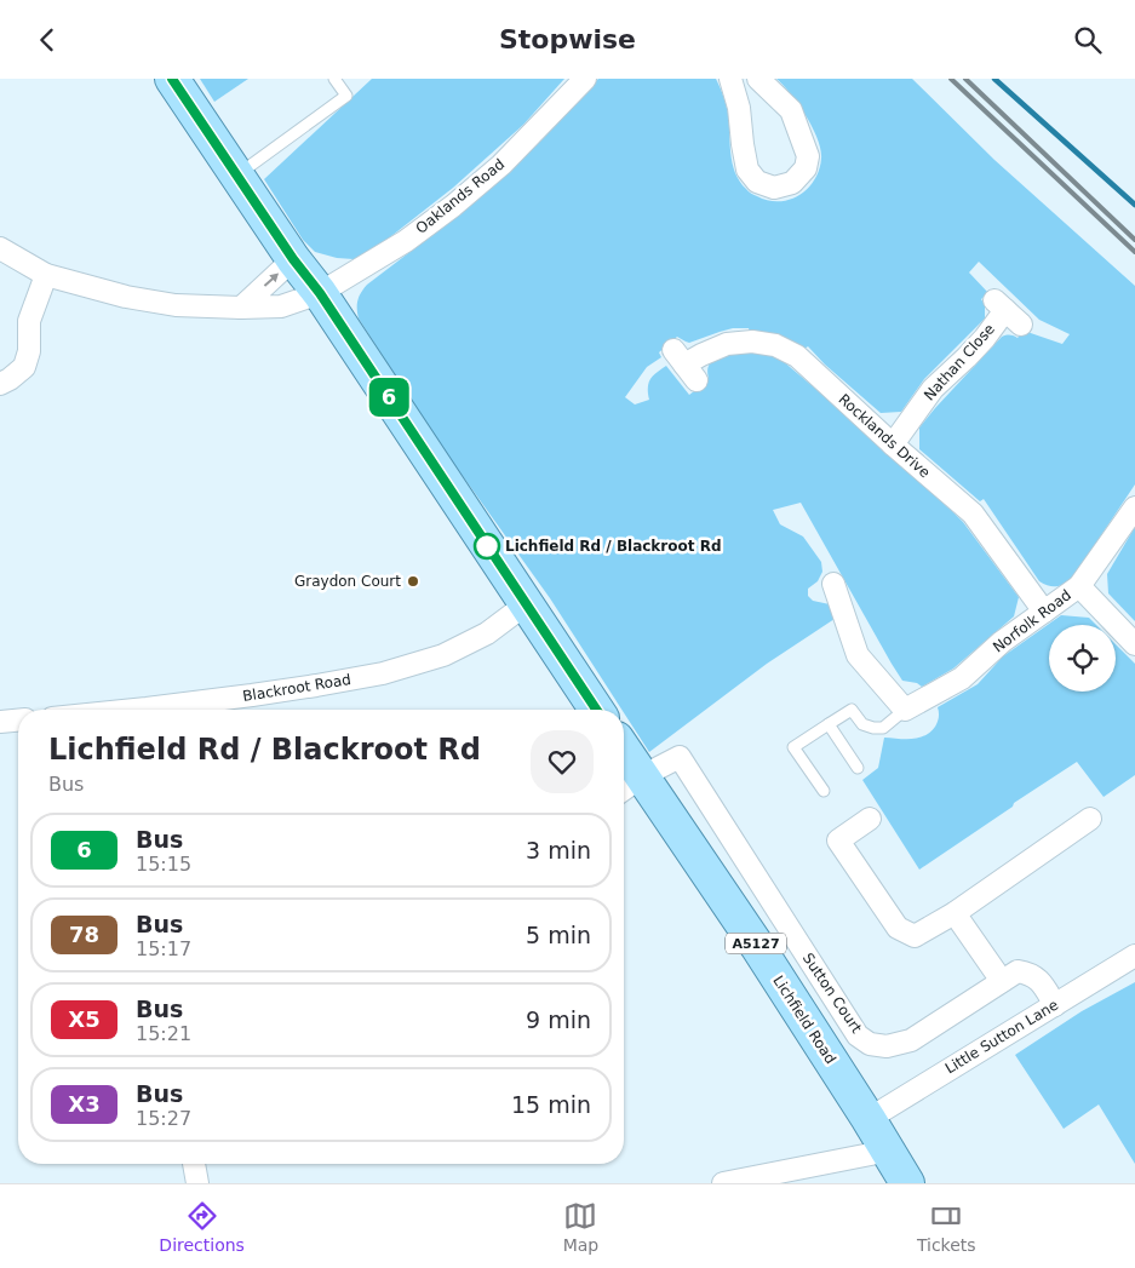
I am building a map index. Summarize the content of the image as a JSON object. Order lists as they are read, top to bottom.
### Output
{
  "streets": {
    "main road": ["A5127", "Lichfield Road"],
    "street": [
      "Oaklands Road",
      "Nathan Close",
      "Rocklands Drive",
      "Norfolk Road",
      "Blackroot Road",
      "Sutton Court",
      "Little Sutton Lane"
    ]
  },
  "crossings": [
    ["Nathan Close", "Rocklands Drive"],
    ["Rocklands Drive", "Norfolk Road"],
    ["Sutton Court", "Lichfield Road"],
    ["Sutton Court", "Little Sutton Lane"],
    ["Lichfield Road", "Little Sutton Lane"]
  ],
  "places": ["Lichfield Rd / Blackroot Rd", "Graydon Court"],
  "lines": ["bus line 6"],
  "page": {
    "header": "Stopwise",
    "on_map": "6",
    "heading": ["Lichfield Rd / Blackroot Rd", "Bus"],
    "list": [
      {
        "mark": "6",
        "name": "Bus",
        "note": "15:15",
        "value": "3 min"
      },
      {
        "mark": "78",
        "name": "Bus",
        "note": "15:17",
        "value": "5 min"
      },
      {
        "mark": "X5",
        "name": "Bus",
        "note": "15:21",
        "value": "9 min"
      },
      {
        "mark": "X3",
        "name": "Bus",
        "note": "15:27",
        "value": "15 min"
      }
    ],
    "tabs": ["Directions", "Map", "Tickets"]
  }
}
